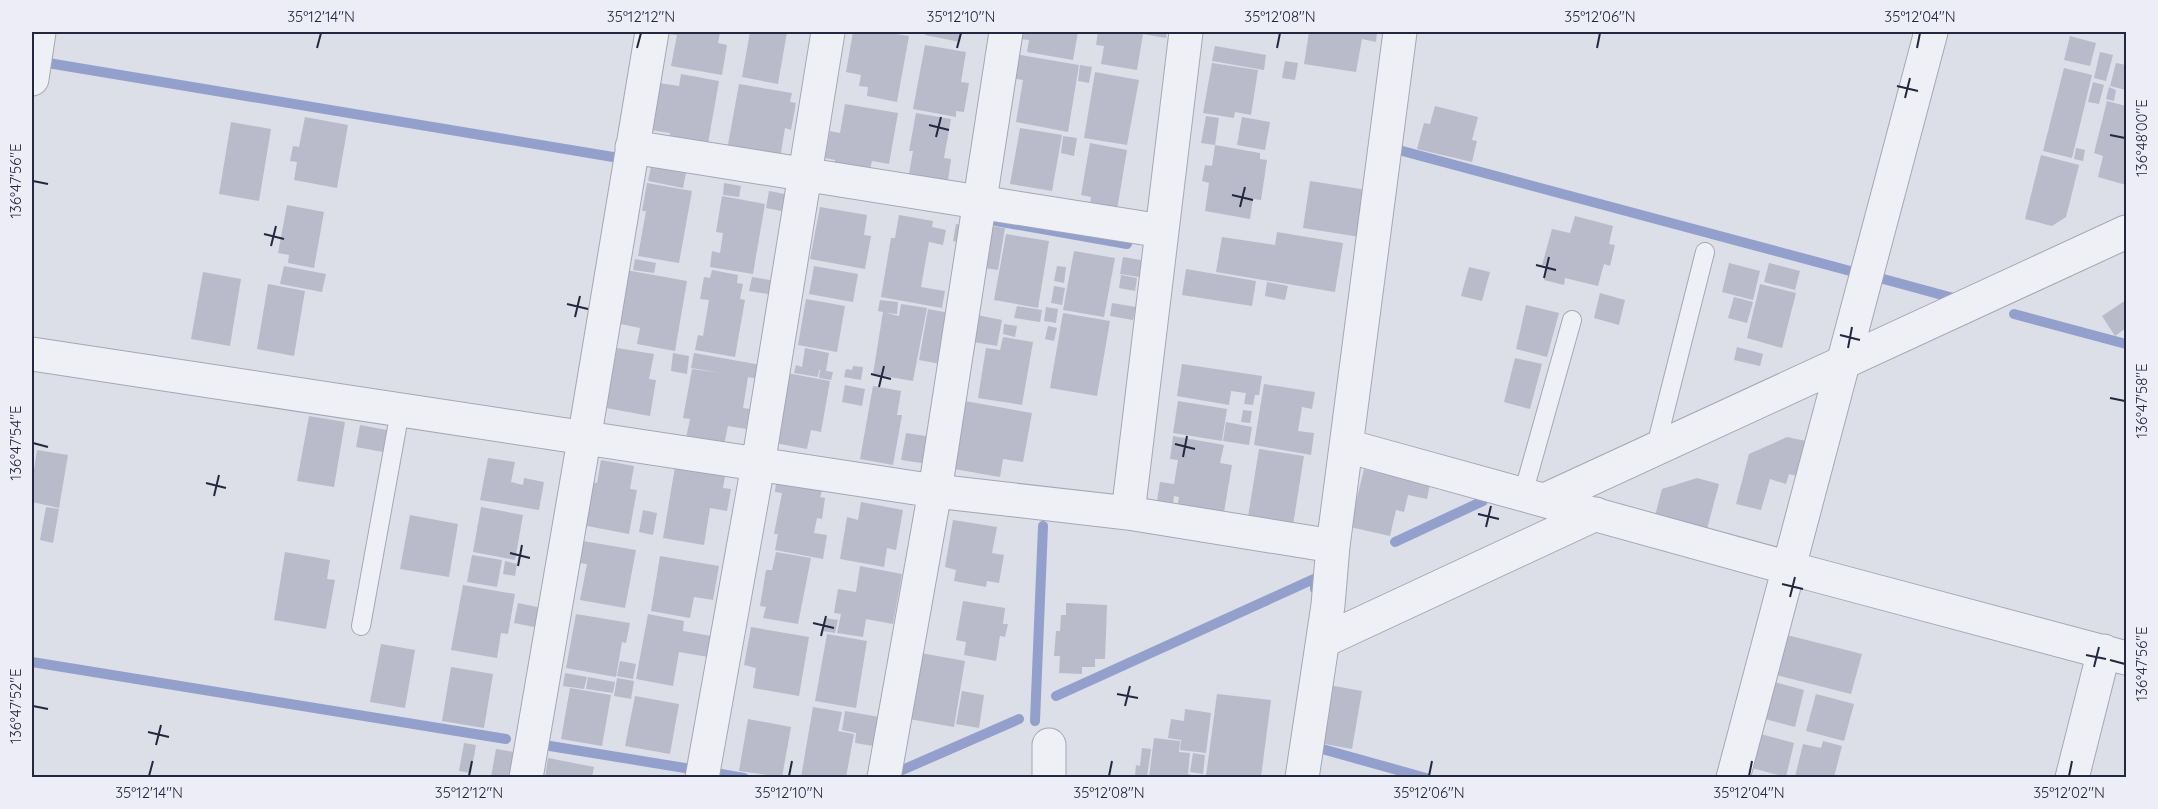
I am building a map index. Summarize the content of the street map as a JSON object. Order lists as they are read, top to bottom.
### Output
{
  "coordinates": [
    "35°12'14\"N",
    "35°12'12\"N",
    "35°12'10\"N",
    "35°12'08\"N",
    "35°12'06\"N",
    "35°12'04\"N",
    "136°48'00\"E",
    "136°47'56\"E",
    "136°47'58\"E",
    "136°47'54\"E",
    "136°47'52\"E",
    "35°12'02\"N"
  ]
}
